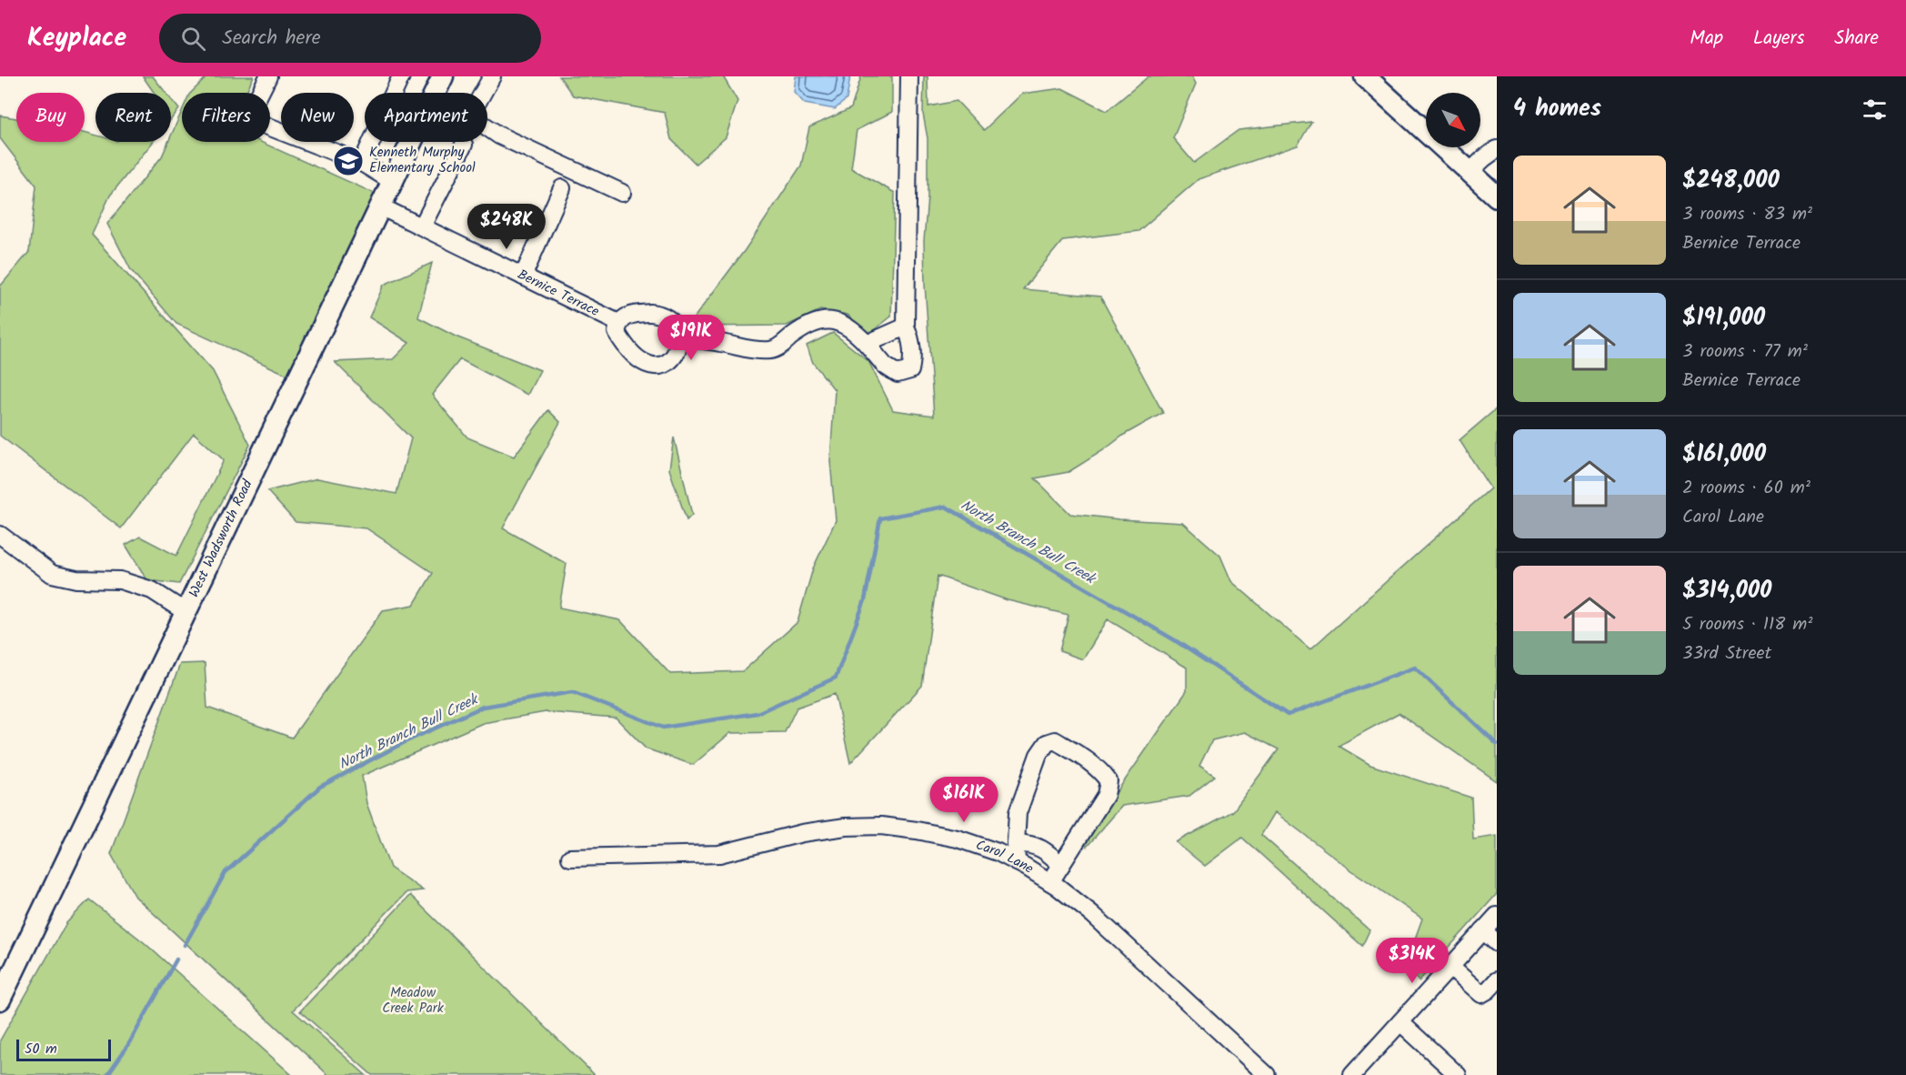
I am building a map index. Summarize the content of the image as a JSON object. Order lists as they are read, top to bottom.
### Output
{
  "streets": {
    "main road": ["West Wadsworth Road"],
    "street": ["Bernice Terrace", "Carol Lane"]
  },
  "crossings": [
    ["Bernice Terrace", "West Wadsworth Road"]
  ],
  "water": ["North Branch Bull Creek"],
  "parks": ["Meadow Creek Park"],
  "places": {
    "school or university": ["Kenneth Murphy Elementary School"]
  },
  "scale_bar": "50 m",
  "north": "bottom right",
  "page": {
    "header": "Keyplace",
    "search": "Search here",
    "nav": ["Map", "Layers", "Share"],
    "heading": "4 homes",
    "chip": [
      "Buy",
      "Rent",
      "Filters",
      "New",
      "Apartment"
    ],
    "list": [
      {
        "name": "$248,000",
        "note": "3 rooms · 83 m² · Bernice Terrace"
      },
      {
        "name": "$191,000",
        "note": "3 rooms · 77 m² · Bernice Terrace"
      },
      {
        "name": "$161,000",
        "note": "2 rooms · 60 m² · Carol Lane"
      },
      {
        "name": "$314,000",
        "note": "5 rooms · 118 m² · 33rd Street"
      }
    ],
    "price": [
      "$248K",
      "$191K",
      "$161K",
      "$314K"
    ],
    "scale": "50 m"
  }
}
